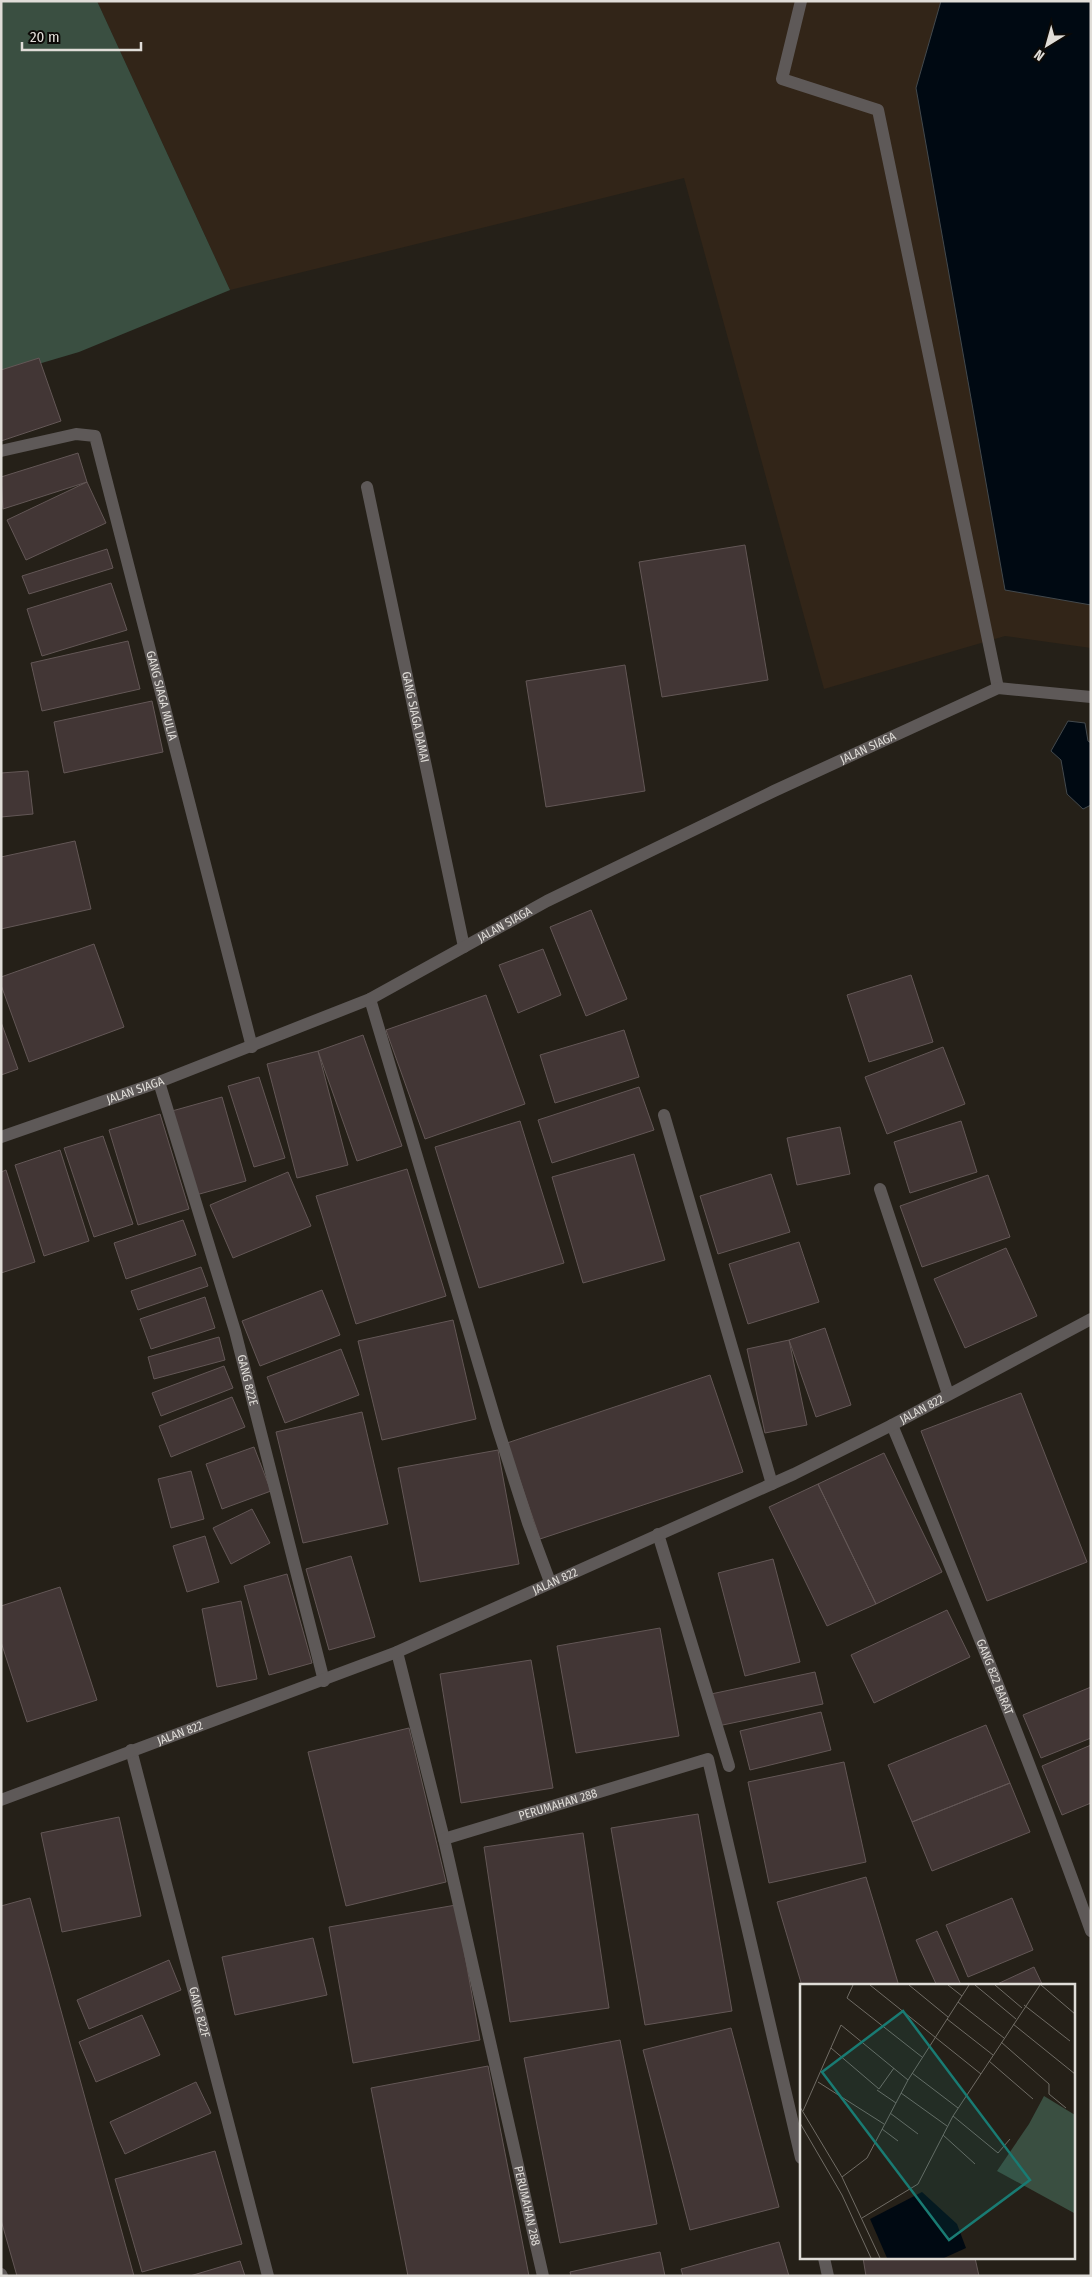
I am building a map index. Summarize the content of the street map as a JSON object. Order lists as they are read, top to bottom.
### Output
{
  "streets": {
    "street": [
      "GANG SIAGA MULIA",
      "GANG SIAGA DAMAI",
      "JALAN SIAGA",
      "GANG 822E",
      "JALAN 822",
      "GANG 822 BARAT",
      "PERUMAHAN 288",
      "GANG 822F"
    ]
  },
  "crossings": [
    ["GANG SIAGA MULIA", "JALAN SIAGA"],
    ["GANG SIAGA DAMAI", "JALAN SIAGA"],
    ["JALAN SIAGA", "GANG 822E"],
    ["GANG 822E", "JALAN 822"],
    ["JALAN 822", "GANG 822 BARAT"],
    ["JALAN 822", "GANG 822F"]
  ],
  "scale_bar": "20 m",
  "north": "bottom left"
}
